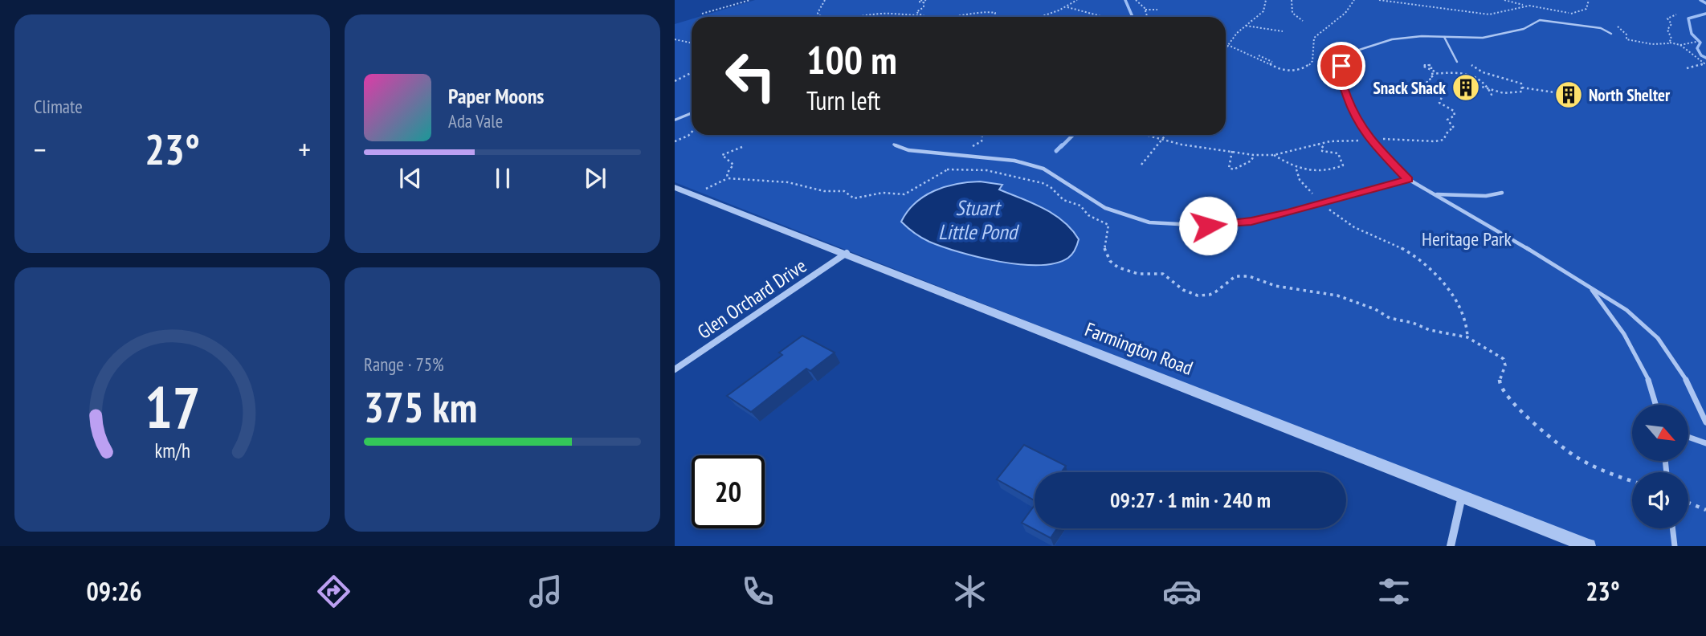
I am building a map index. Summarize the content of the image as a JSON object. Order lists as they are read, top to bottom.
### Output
{
  "streets": {
    "street": ["Glen Orchard Drive", "Farmington Road"]
  },
  "crossings": [
    ["Glen Orchard Drive", "Farmington Road"]
  ],
  "water": ["Stuart Little Pond"],
  "parks": ["Heritage Park"],
  "places": {
    "building": ["Snack Shack", "North Shelter"]
  },
  "north": "bottom right",
  "page": {
    "tile": [
      "Climate",
      ["Range · 75%", "375 km"]
    ],
    "turn": ["100 m", "Turn left"],
    "song": ["Paper Moons", "Ada Vale"],
    "heat": ["−", "23°", "+"],
    "limit": "20",
    "trip": "09:27 · 1 min · 240 m",
    "tabs": ["09:26", "23°"],
    "gauge": ["17", "km/h"]
  }
}
